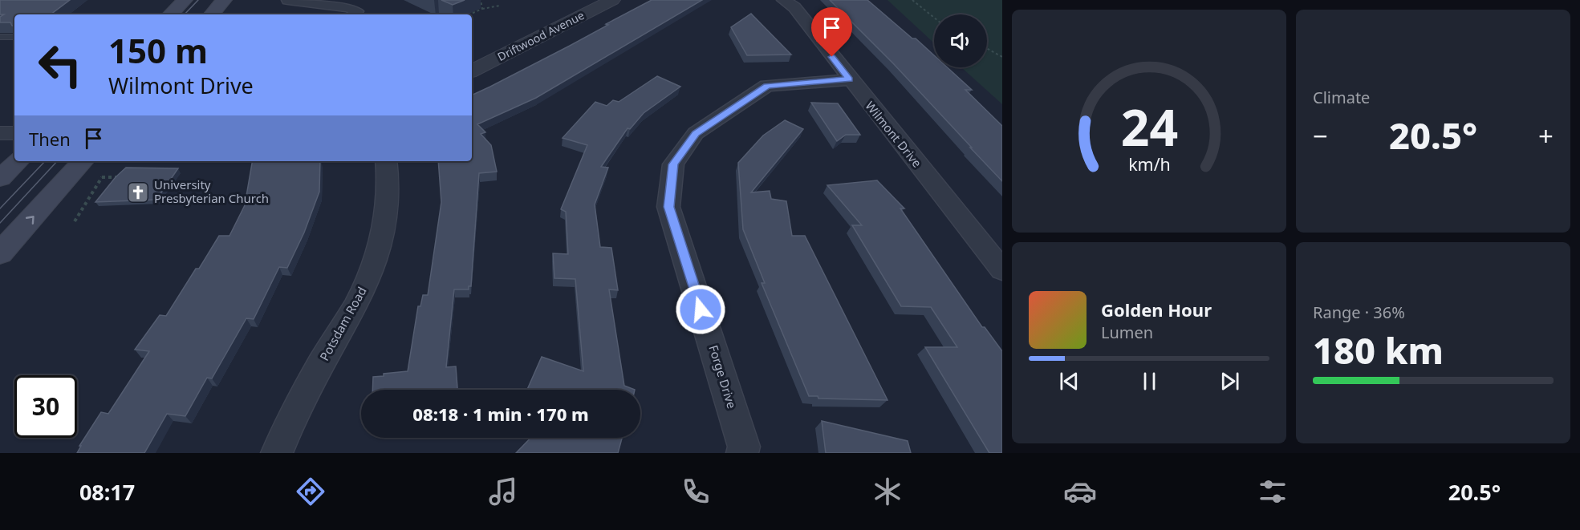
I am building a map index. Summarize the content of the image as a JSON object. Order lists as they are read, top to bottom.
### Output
{
  "streets": {
    "street": [
      "Driftwood Avenue",
      "Wilmont Drive",
      "Potsdam Road",
      "Forge Drive"
    ]
  },
  "crossings": [
    ["Wilmont Drive", "Forge Drive"]
  ],
  "places": {
    "church": ["University Presbyterian Church"]
  },
  "page": {
    "tile": [
      "Climate",
      ["Range · 36%", "180 km"]
    ],
    "turn": ["150 m", "Wilmont Drive"],
    "then": "Then",
    "heat": ["−", "20.5°", "+"],
    "song": ["Golden Hour", "Lumen"],
    "limit": "30",
    "trip": "08:18 · 1 min · 170 m",
    "tabs": ["08:17", "20.5°"],
    "gauge": ["24", "km/h"]
  }
}
